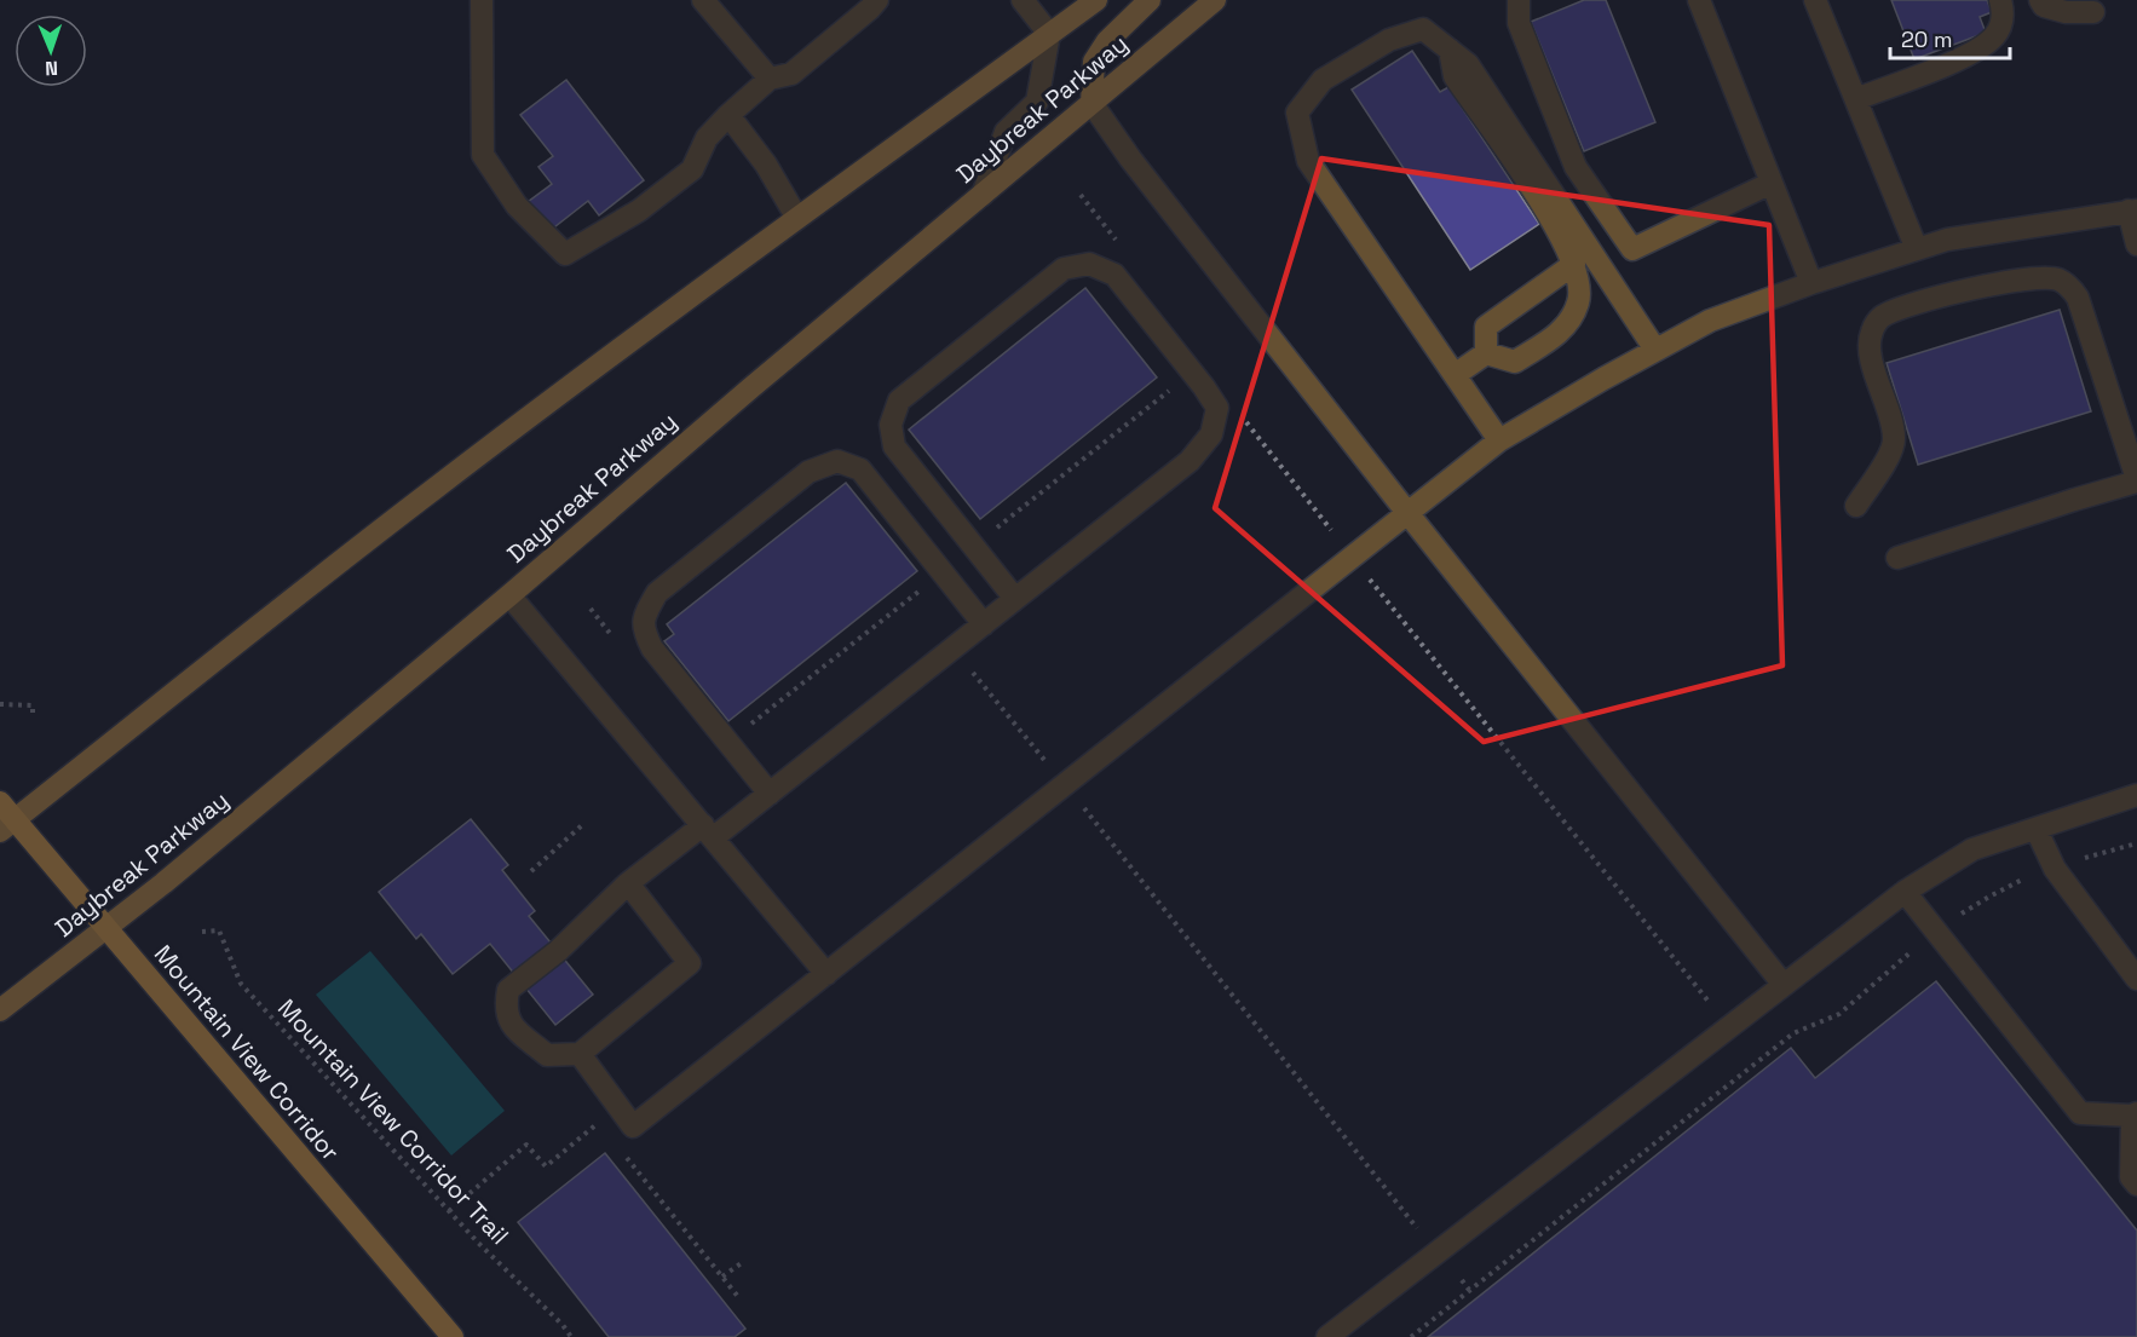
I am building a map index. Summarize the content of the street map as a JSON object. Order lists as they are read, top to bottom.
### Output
{
  "streets": {
    "highway": ["Mountain View Corridor"],
    "main road": ["Daybreak Parkway"],
    "path": ["Mountain View Corridor Trail"]
  },
  "crossings": [
    ["Daybreak Parkway", "Mountain View Corridor"]
  ],
  "scale_bar": "20 m",
  "north": "bottom"
}
